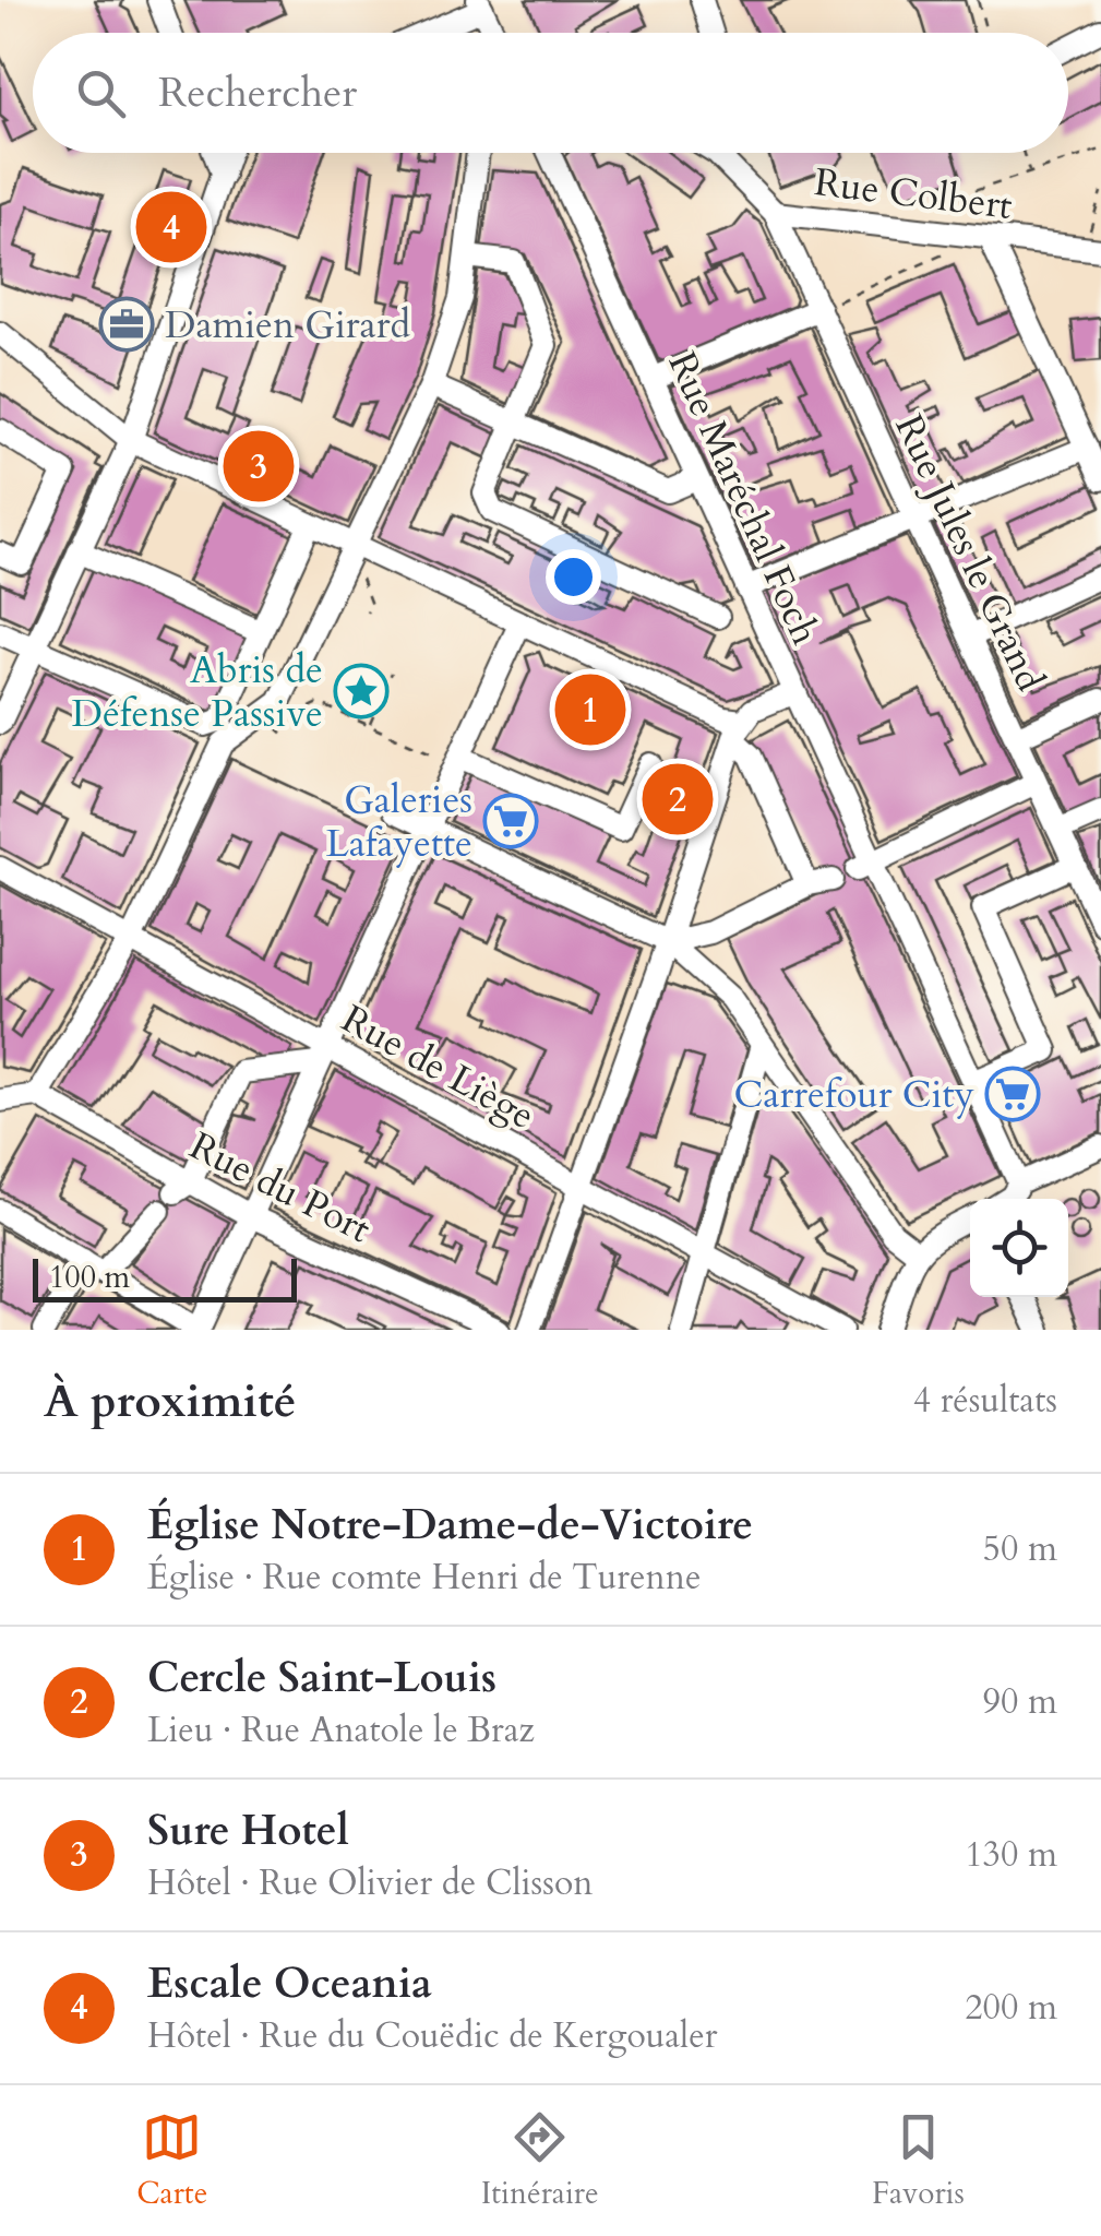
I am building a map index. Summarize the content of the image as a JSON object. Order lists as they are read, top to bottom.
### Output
{
  "streets": {
    "street": [
      "Rue Colbert",
      "Rue Maréchal Foch",
      "Rue Jules le Grand",
      "Rue de Liège",
      "Rue du Port"
    ]
  },
  "crossings": [
    ["Rue Colbert", "Rue Jules le Grand"]
  ],
  "places": {
    "office": ["Damien Girard"],
    "place": ["Abris de Défense Passive"],
    "supermarket": ["Galeries Lafayette", "Carrefour City"]
  },
  "scale_bar": "100 m",
  "page": {
    "search": "Rechercher",
    "pins": [
      "4",
      "3",
      "1",
      "2"
    ],
    "scale": "100 m",
    "heading": ["À proximité", "4 résultats"],
    "list": [
      {
        "mark": "1",
        "name": "Église Notre-Dame-de-Victoire",
        "note": "Église · Rue comte Henri de Turenne",
        "value": "50 m"
      },
      {
        "mark": "2",
        "name": "Cercle Saint-Louis",
        "note": "Lieu · Rue Anatole le Braz",
        "value": "90 m"
      },
      {
        "mark": "3",
        "name": "Sure Hotel",
        "note": "Hôtel · Rue Olivier de Clisson",
        "value": "130 m"
      },
      {
        "mark": "4",
        "name": "Escale Oceania",
        "note": "Hôtel · Rue du Couëdic de Kergoualer",
        "value": "200 m"
      }
    ],
    "nav": ["Carte", "Itinéraire", "Favoris"]
  }
}
